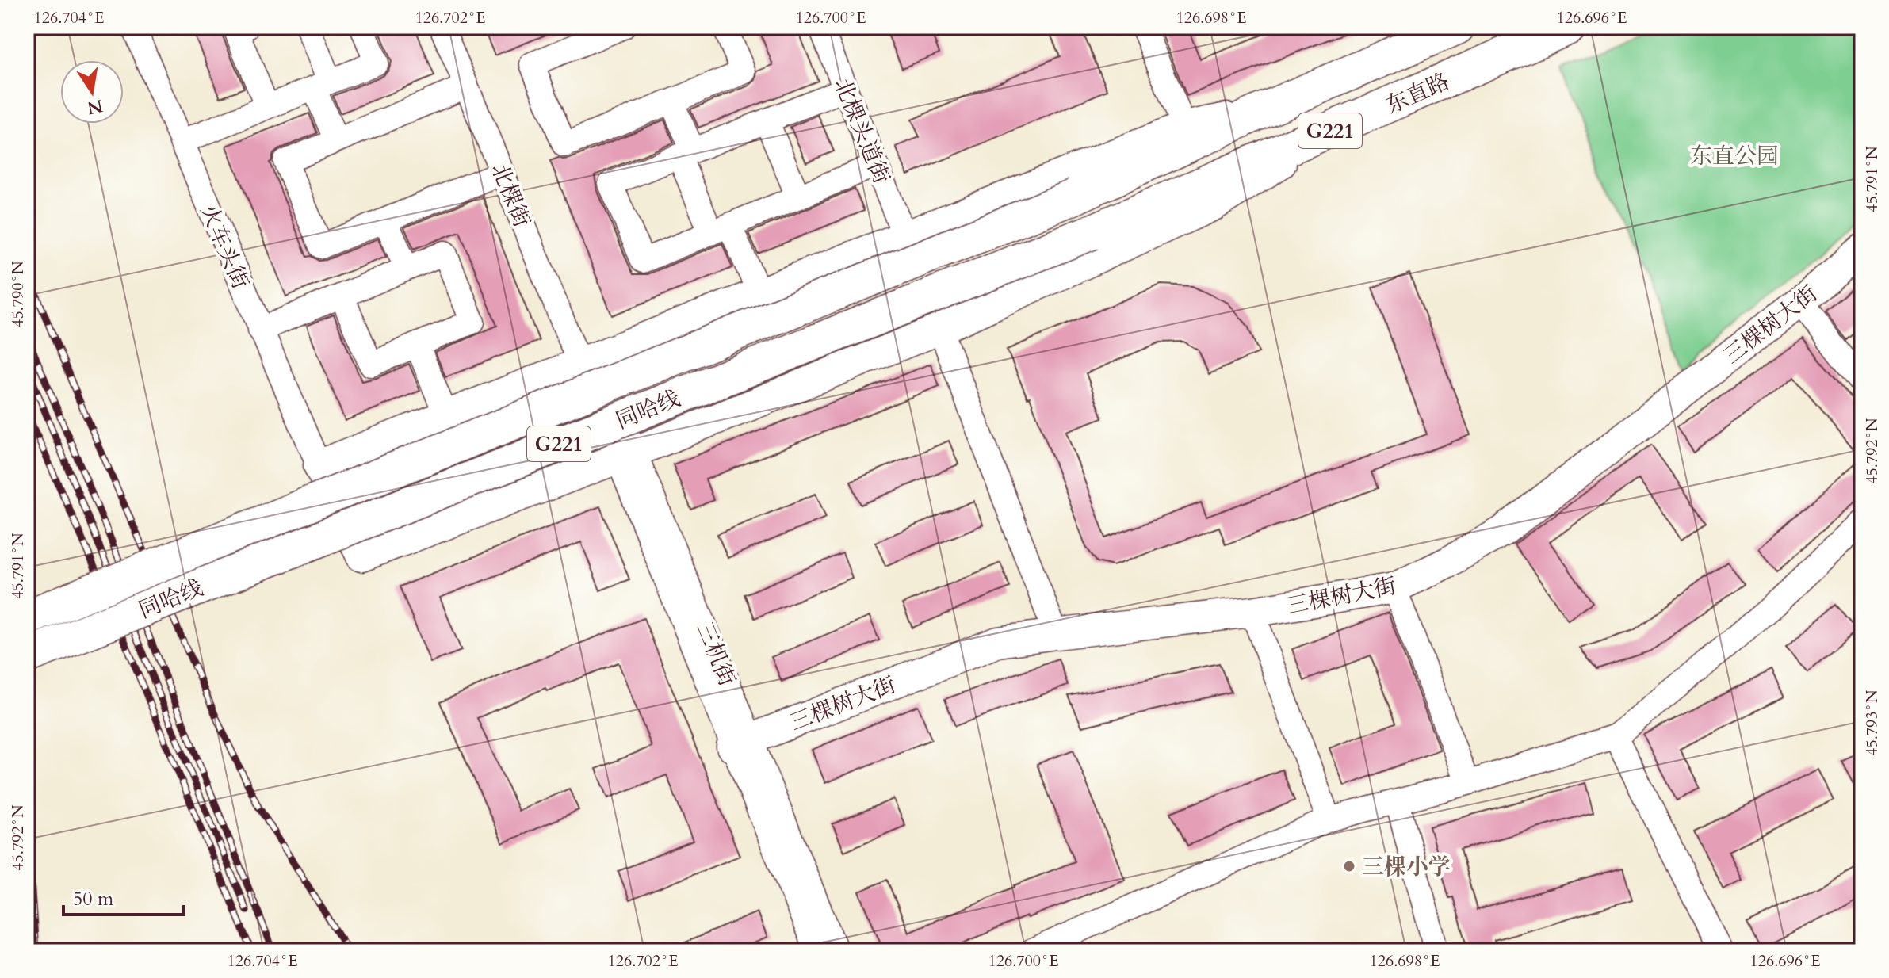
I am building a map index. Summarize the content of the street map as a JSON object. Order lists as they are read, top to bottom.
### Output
{
  "streets": {
    "highway": ["东直路", "G221", "同哈线"],
    "main road": ["三棵树大街"],
    "street": [
      "北棵头道街",
      "北棵街",
      "火车头街",
      "三机街"
    ]
  },
  "crossings": [
    ["东直路", "同哈线"],
    ["北棵街", "三机街"],
    ["三棵树大街", "三机街"]
  ],
  "parks": ["东直公园"],
  "places": ["三棵小学"],
  "scale_bar": "50 m",
  "north": "bottom",
  "coordinates": [
    "126.704°E",
    "126.702°E",
    "126.700°E",
    "126.698°E",
    "126.696°E",
    "45.791°N",
    "45.790°N",
    "45.792°N",
    "45.793°N"
  ]
}
